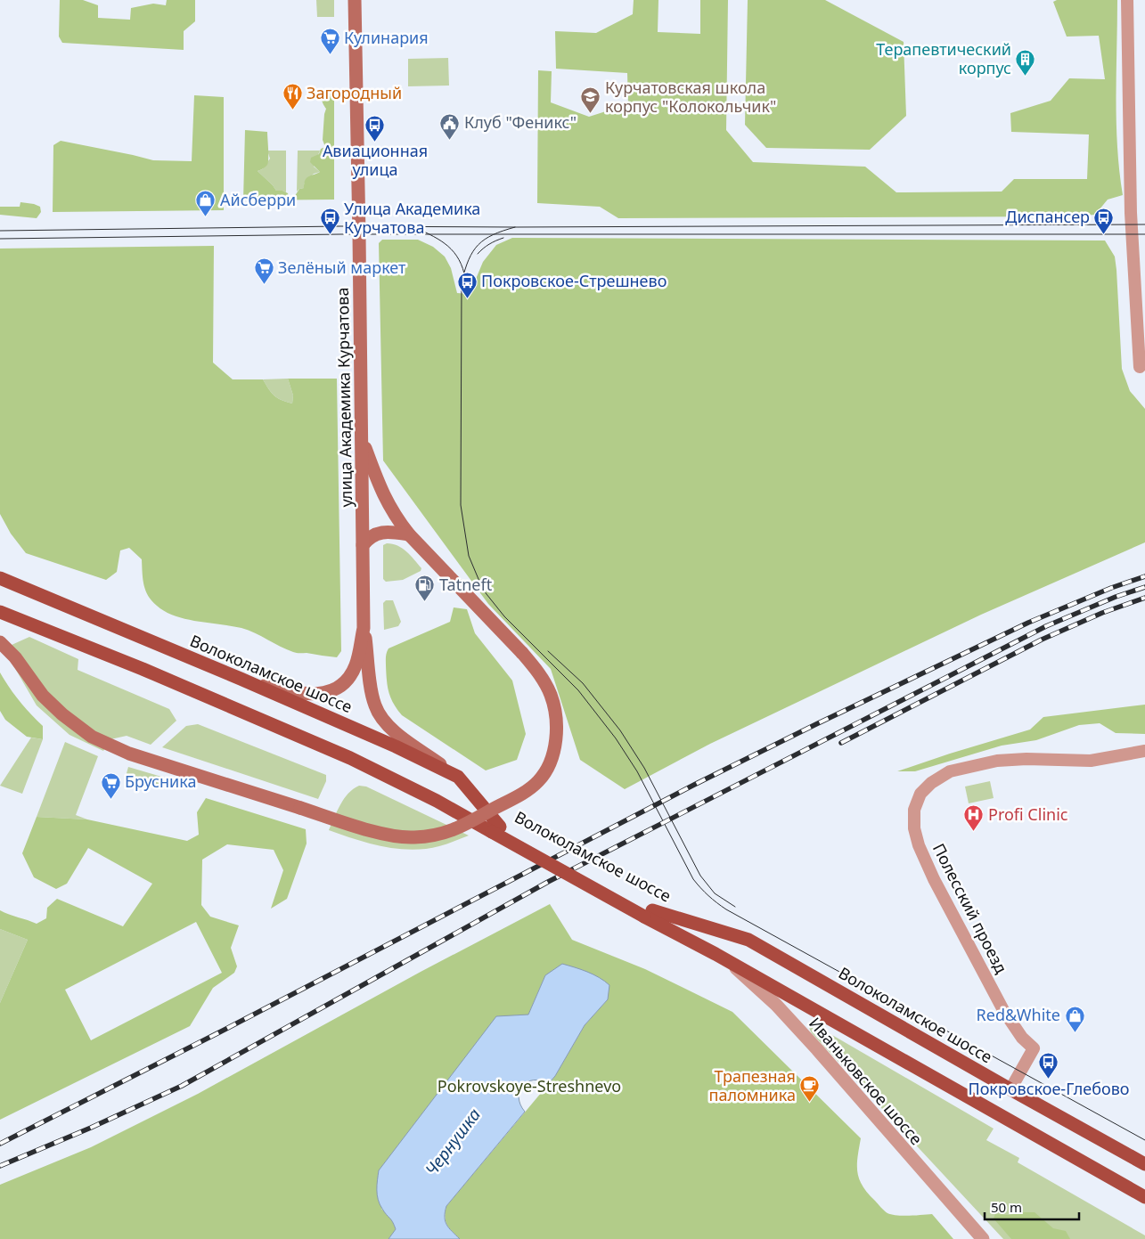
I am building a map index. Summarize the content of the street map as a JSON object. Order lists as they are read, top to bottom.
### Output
{
  "streets": {
    "main road": ["улица Академика Курчатова", "Волоколамское шоссе"],
    "street": ["Полесский проезд", "Иваньковское шоссе"]
  },
  "crossings": [
    ["улица Академика Курчатова", "Волоколамское шоссе"],
    ["Волоколамское шоссе", "Полесский проезд"],
    ["Волоколамское шоссе", "Иваньковское шоссе"]
  ],
  "water": ["Чернушка"],
  "parks": ["Pokrovskoye-Streshnevo"],
  "places": {
    "supermarket": ["Кулинария", "Зелёный маркет", "Брусника"],
    "building": ["Терапевтический корпус"],
    "restaurant": ["Загородный"],
    "school or university": ["Курчатовская школа корпус \"Колокольчик\""],
    "public building": ["Клуб \"Феникс\""],
    "bus stop": [
      "Авиационная улица",
      "Диспансер",
      "Улица Академика Курчатова",
      "Покровское-Стрешнево",
      "Покровское-Глебово"
    ],
    "shop": ["Айсберри", "Red&White"],
    "fuel station": ["Tatneft"],
    "hospital": ["Profi Clinic"],
    "cafe": ["Трапезная паломника"]
  },
  "scale_bar": "50 m"
}
